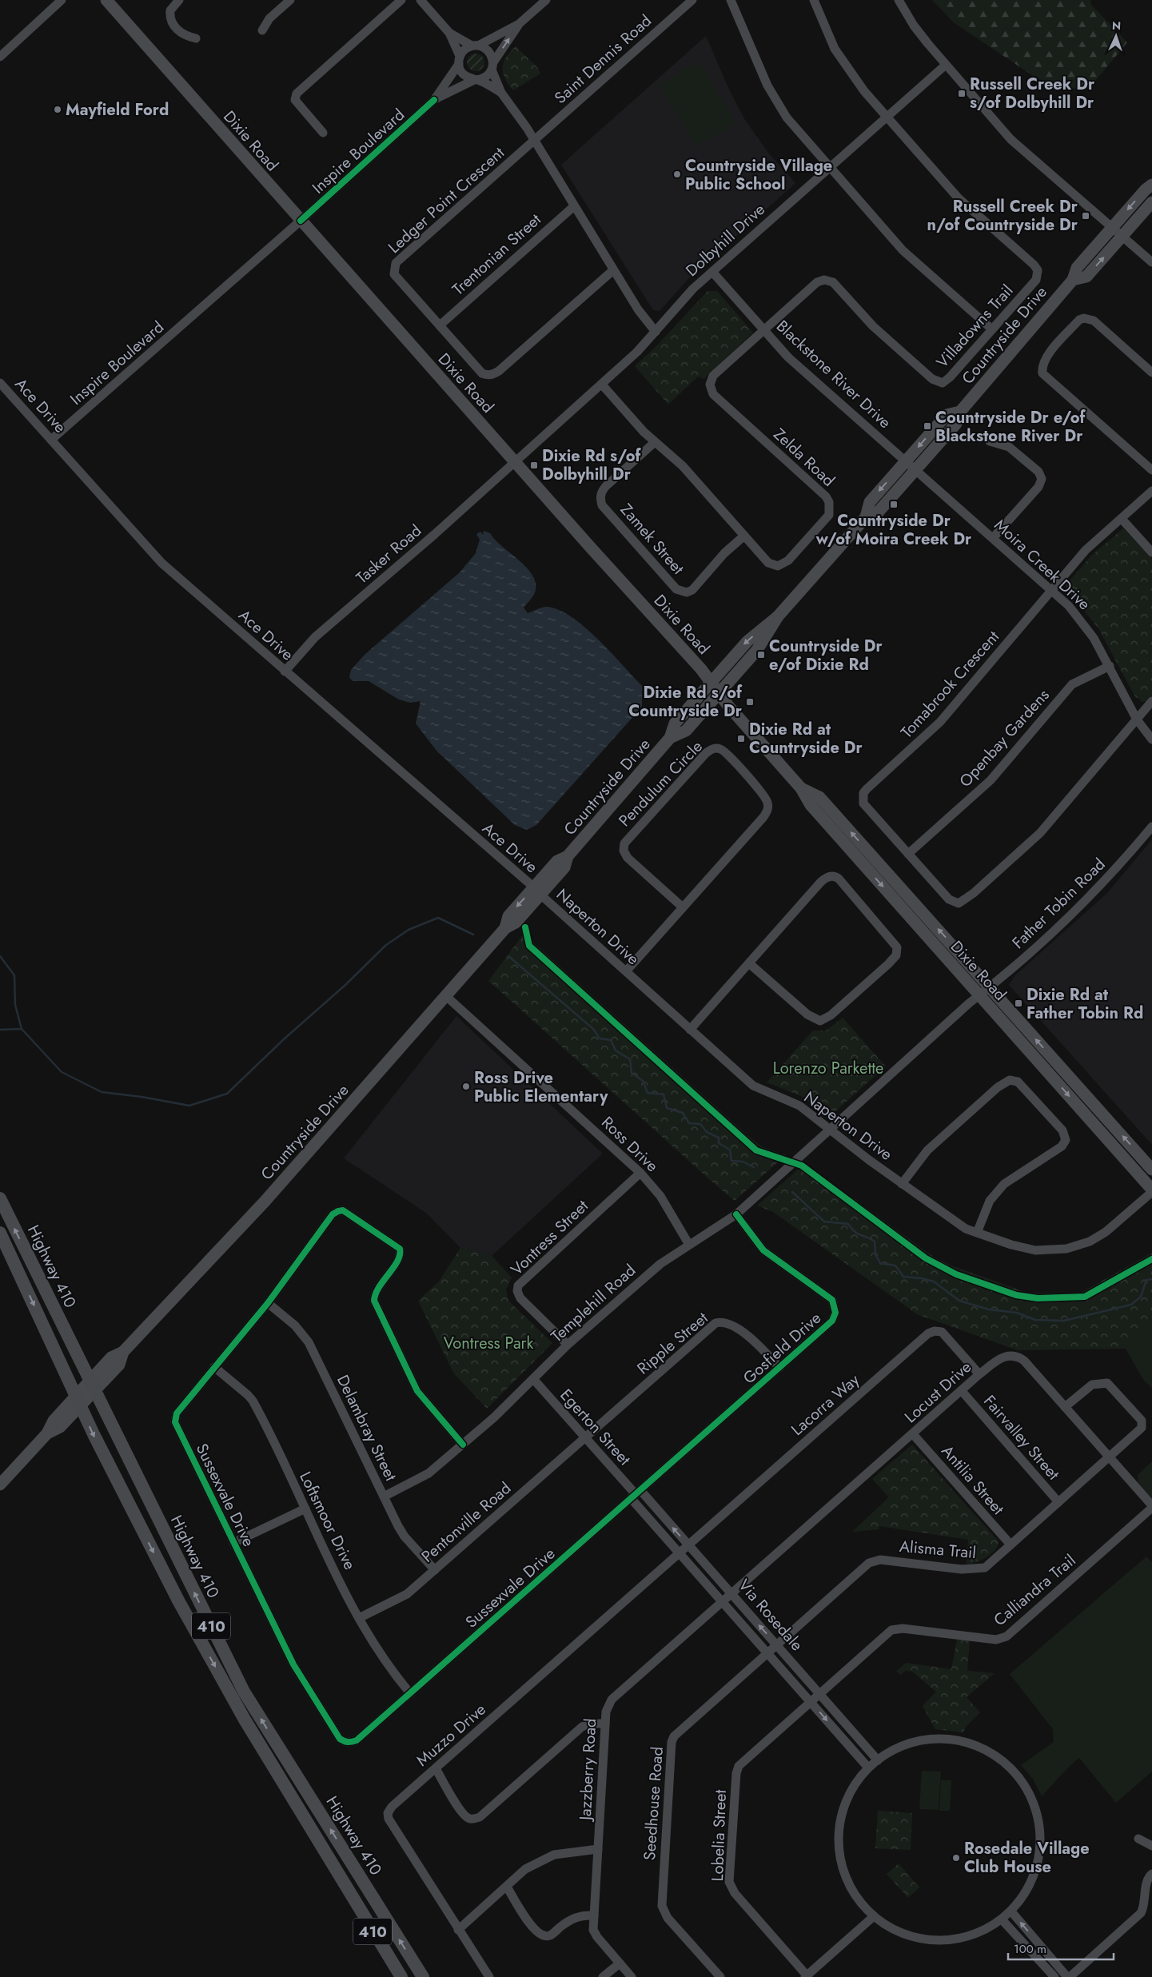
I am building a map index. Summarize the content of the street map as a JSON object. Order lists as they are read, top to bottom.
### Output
{
  "streets": {
    "highway": ["Highway 410", "410"],
    "main road": ["Dixie Road", "Countryside Drive"],
    "street": [
      "Saint Dennis Road",
      "Inspire Boulevard",
      "Ledger Point Crescent",
      "Dolbyhill Drive",
      "Trentonian Street",
      "Villadowns Trail",
      "Blackstone River Drive",
      "Ace Drive",
      "Zelda Road",
      "Zamek Street",
      "Tasker Road",
      "Moira Creek Drive",
      "Tomabrook Crescent",
      "Openbay Gardens",
      "Pendulum Circle",
      "Father Tobin Road",
      "Naperton Drive",
      "Ross Drive",
      "Vontress Street",
      "Templehill Road",
      "Ripple Street",
      "Gosfield Drive",
      "Locust Drive",
      "Lacorra Way",
      "Egerton Street",
      "Delambray Street",
      "Fairvalley Street",
      "Antilia Street",
      "Sussexvale Drive",
      "Loftsmoor Drive",
      "Pentonville Road",
      "Alisma Trail",
      "Calliandra Trail",
      "Via Rosedale",
      "Muzzo Drive",
      "Jazzberry Road",
      "Seedhouse Road",
      "Lobelia Street"
    ]
  },
  "crossings": [
    ["Saint Dennis Road", "Ledger Point Crescent"],
    ["Dixie Road", "Inspire Boulevard"],
    ["Dixie Road", "Dolbyhill Drive"],
    ["Dixie Road", "Countryside Drive"],
    ["Dixie Road", "Tasker Road"],
    ["Dixie Road", "Father Tobin Road"],
    ["Dixie Road", "Naperton Drive"],
    ["Inspire Boulevard", "Ace Drive"],
    ["Ledger Point Crescent", "Trentonian Street"],
    ["Dolbyhill Drive", "Villadowns Trail"],
    ["Dolbyhill Drive", "Blackstone River Drive"],
    ["Dolbyhill Drive", "Zelda Road"],
    ["Dolbyhill Drive", "Tasker Road"],
    ["Villadowns Trail", "Blackstone River Drive"],
    ["Villadowns Trail", "Zelda Road"],
    ["Countryside Drive", "Blackstone River Drive"],
    ["Countryside Drive", "Ace Drive"],
    ["Countryside Drive", "Moira Creek Drive"],
    ["Countryside Drive", "Naperton Drive"],
    ["Countryside Drive", "Ross Drive"],
    ["Blackstone River Drive", "Zelda Road"],
    ["Blackstone River Drive", "Moira Creek Drive"],
    ["Ace Drive", "Tasker Road"],
    ["Ace Drive", "Naperton Drive"],
    ["Zelda Road", "Zamek Street"],
    ["Moira Creek Drive", "Tomabrook Crescent"],
    ["Moira Creek Drive", "Openbay Gardens"],
    ["Tomabrook Crescent", "Openbay Gardens"],
    ["Pendulum Circle", "Naperton Drive"],
    ["Naperton Drive", "Templehill Road"],
    ["Ross Drive", "Vontress Street"],
    ["Ross Drive", "Templehill Road"],
    ["Vontress Street", "Templehill Road"],
    ["Templehill Road", "Gosfield Drive"],
    ["Templehill Road", "Egerton Street"],
    ["Templehill Road", "Delambray Street"],
    ["Templehill Road", "Sussexvale Drive"],
    ["Ripple Street", "Gosfield Drive"],
    ["Ripple Street", "Egerton Street"],
    ["Ripple Street", "Pentonville Road"],
    ["Gosfield Drive", "Egerton Street"],
    ["Gosfield Drive", "Sussexvale Drive"],
    ["Gosfield Drive", "Via Rosedale"],
    ["Locust Drive", "Lacorra Way"],
    ["Locust Drive", "Fairvalley Street"],
    ["Locust Drive", "Antilia Street"],
    ["Locust Drive", "Alisma Trail"],
    ["Locust Drive", "Calliandra Trail"],
    ["Locust Drive", "Via Rosedale"],
    ["Locust Drive", "Jazzberry Road"],
    ["Lacorra Way", "Via Rosedale"],
    ["Lacorra Way", "Muzzo Drive"],
    ["Egerton Street", "Sussexvale Drive"],
    ["Egerton Street", "Pentonville Road"],
    ["Egerton Street", "Via Rosedale"],
    ["Delambray Street", "Sussexvale Drive"],
    ["Delambray Street", "Pentonville Road"],
    ["Fairvalley Street", "Alisma Trail"],
    ["Antilia Street", "Alisma Trail"],
    ["Sussexvale Drive", "Loftsmoor Drive"],
    ["Sussexvale Drive", "Via Rosedale"],
    ["Loftsmoor Drive", "Pentonville Road"],
    ["Alisma Trail", "Via Rosedale"],
    ["Alisma Trail", "Seedhouse Road"],
    ["Calliandra Trail", "Via Rosedale"],
    ["Calliandra Trail", "Lobelia Street"],
    ["Via Rosedale", "Muzzo Drive"],
    ["Via Rosedale", "Jazzberry Road"],
    ["Via Rosedale", "Seedhouse Road"],
    ["Via Rosedale", "Lobelia Street"]
  ],
  "parks": ["Lorenzo Parkette", "Vontress Park"],
  "places": {
    "transit": [
      "Russell Creek Dr s/of Dolbyhill Dr",
      "Russell Creek Dr n/of Countryside Dr",
      "Countryside Dr e/of Blackstone River Dr",
      "Dixie Rd s/of Dolbyhill Dr",
      "Countryside Dr w/of Moira Creek Dr",
      "Countryside Dr e/of Dixie Rd",
      "Dixie Rd s/of Countryside Dr",
      "Dixie Rd at Countryside Dr",
      "Dixie Rd at Father Tobin Rd"
    ],
    "other": [
      "Mayfield Ford",
      "Countryside Village Public School",
      "Ross Drive Public Elementary",
      "Rosedale Village Club House"
    ]
  },
  "scale_bar": "100 m",
  "north": "top"
}
